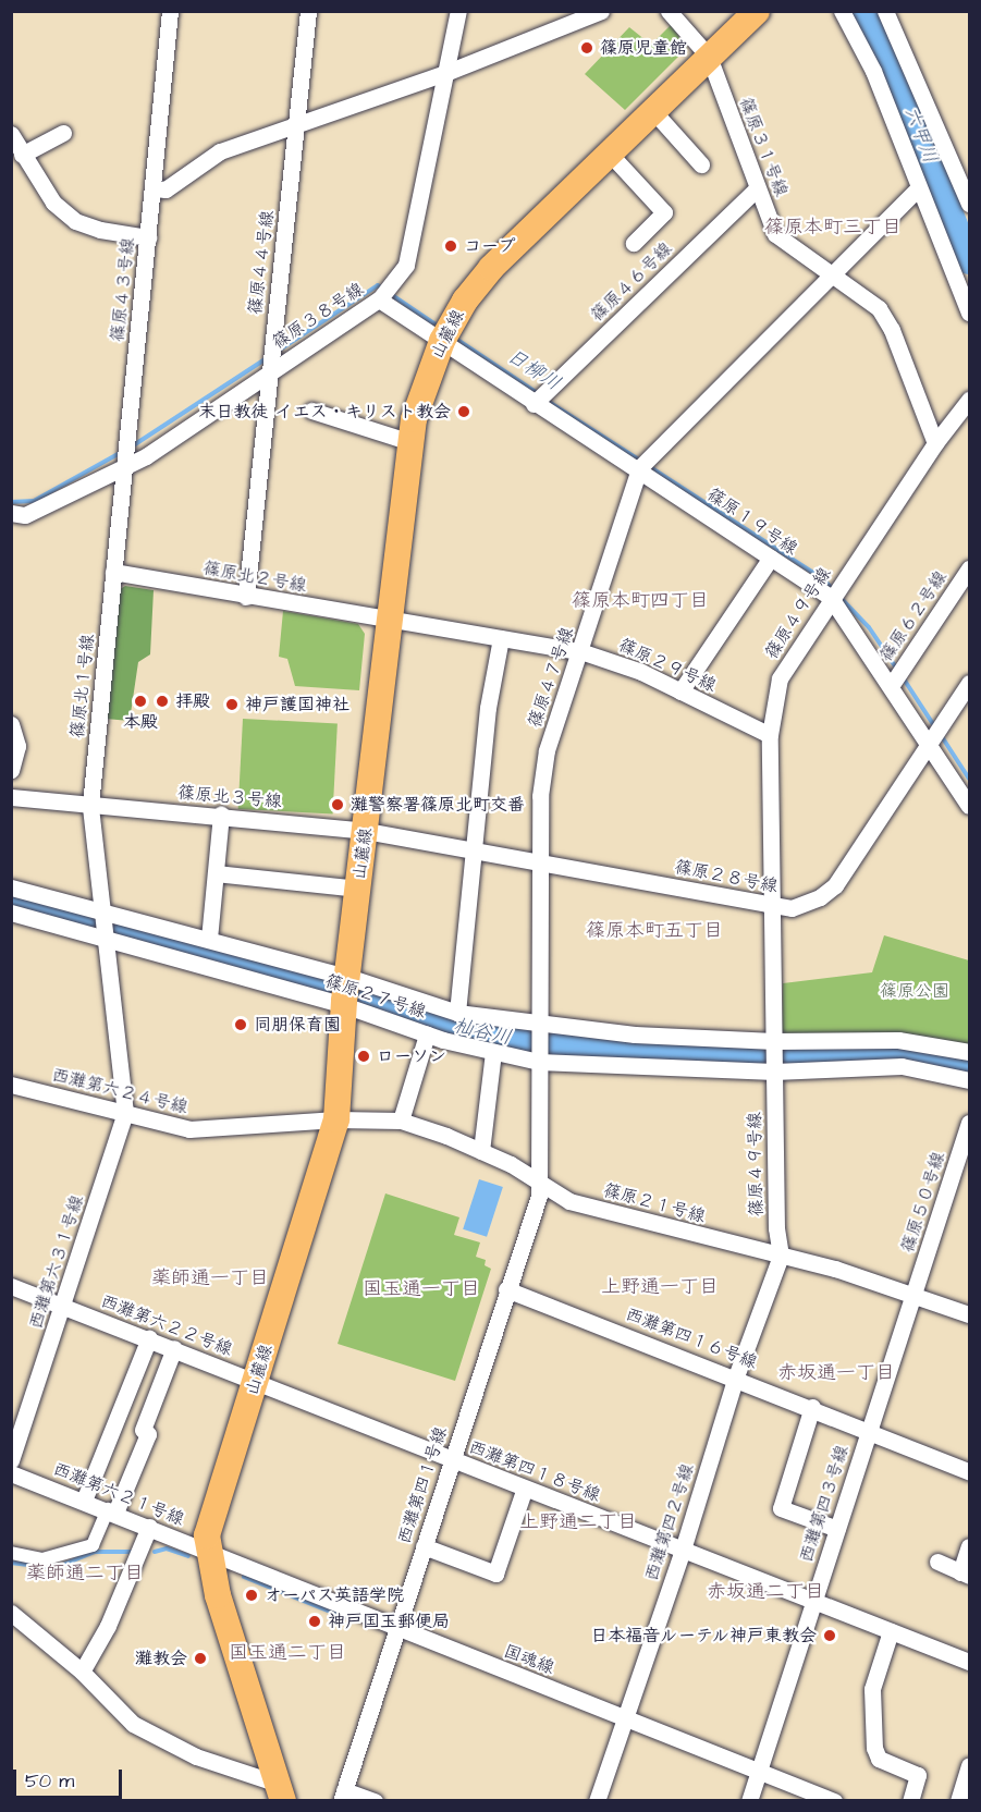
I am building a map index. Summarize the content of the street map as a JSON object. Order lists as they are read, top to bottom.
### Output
{
  "streets": {
    "main road": ["山麓線"],
    "street": [
      "篠原３１号線",
      "篠原４４号線",
      "篠原４６号線",
      "篠原４３号線",
      "篠原３８号線",
      "篠原１９号線",
      "篠原北２号線",
      "篠原４９号線",
      "篠原６２号線",
      "篠原２９号線",
      "篠原４７号線",
      "篠原北１号線",
      "篠原北３号線",
      "篠原２８号線",
      "篠原２７号線",
      "西灘第六２４号線",
      "篠原５０号線",
      "篠原２１号線",
      "西灘第六３１号線",
      "西灘第六２２号線",
      "西灘第四１６号線",
      "西灘第四１８号線",
      "西灘第四１号線",
      "西灘第六２１号線",
      "西灘第四３号線",
      "西灘第四２号線",
      "国魂線"
    ]
  },
  "crossings": [
    ["篠原３１号線", "篠原４６号線"],
    ["篠原３１号線", "山麓線"],
    ["篠原３１号線", "篠原４９号線"],
    ["篠原３１号線", "篠原４７号線"],
    ["篠原４４号線", "篠原３８号線"],
    ["篠原４４号線", "篠原北２号線"],
    ["篠原４６号線", "篠原１９号線"],
    ["篠原４３号線", "篠原３８号線"],
    ["篠原４３号線", "篠原北２号線"],
    ["篠原４３号線", "篠原北１号線"],
    ["篠原３８号線", "篠原１９号線"],
    ["山麓線", "篠原１９号線"],
    ["山麓線", "篠原北２号線"],
    ["山麓線", "篠原２９号線"],
    ["山麓線", "篠原北３号線"],
    ["山麓線", "篠原２８号線"],
    ["山麓線", "篠原２７号線"],
    ["山麓線", "西灘第六２４号線"],
    ["山麓線", "篠原２１号線"],
    ["山麓線", "西灘第六２２号線"],
    ["山麓線", "西灘第六２１号線"],
    ["山麓線", "国魂線"],
    ["篠原１９号線", "篠原４９号線"],
    ["篠原１９号線", "篠原６２号線"],
    ["篠原１９号線", "篠原４７号線"],
    ["篠原１９号線", "篠原２８号線"],
    ["篠原北２号線", "篠原２９号線"],
    ["篠原北２号線", "篠原北１号線"],
    ["篠原４９号線", "篠原２９号線"],
    ["篠原４９号線", "篠原２８号線"],
    ["篠原４９号線", "篠原２７号線"],
    ["篠原４９号線", "篠原２１号線"],
    ["篠原４９号線", "西灘第四２号線"],
    ["篠原２９号線", "篠原４７号線"],
    ["篠原４７号線", "篠原２８号線"],
    ["篠原４７号線", "篠原２７号線"],
    ["篠原北１号線", "篠原北３号線"],
    ["篠原北１号線", "篠原２７号線"],
    ["篠原北１号線", "西灘第六２４号線"],
    ["篠原北１号線", "西灘第六３１号線"],
    ["篠原北３号線", "篠原２８号線"],
    ["西灘第六２４号線", "篠原２１号線"],
    ["西灘第六２４号線", "西灘第六３１号線"],
    ["篠原５０号線", "篠原２１号線"],
    ["篠原５０号線", "西灘第四３号線"],
    ["篠原２１号線", "西灘第四１号線"],
    ["篠原２１号線", "西灘第四３号線"],
    ["篠原２１号線", "西灘第四２号線"],
    ["西灘第六３１号線", "西灘第六２２号線"],
    ["西灘第六２２号線", "西灘第四１８号線"],
    ["西灘第六２２号線", "西灘第四１号線"],
    ["西灘第四１６号線", "西灘第四１号線"],
    ["西灘第四１６号線", "西灘第四３号線"],
    ["西灘第四１６号線", "西灘第四２号線"],
    ["西灘第四１８号線", "西灘第四１号線"],
    ["西灘第四１８号線", "西灘第四３号線"],
    ["西灘第四１８号線", "西灘第四２号線"],
    ["西灘第四１号線", "国魂線"],
    ["西灘第六２１号線", "国魂線"],
    ["西灘第四３号線", "国魂線"],
    ["西灘第四２号線", "国魂線"]
  ],
  "districts": [
    "篠原本町三丁目",
    "篠原本町四丁目",
    "篠原本町五丁目",
    "薬師通一丁目",
    "上野通一丁目",
    "国玉通一丁目",
    "赤坂通一丁目",
    "上野通二丁目",
    "薬師通二丁目",
    "赤坂通二丁目",
    "国玉通二丁目"
  ],
  "water": ["六甲川", "日柳川", "杣谷川"],
  "parks": ["篠原公園"],
  "places": [
    "篠原児童館",
    "コープ",
    "末日教徒 イエス・キリスト教会",
    "本殿",
    "拝殿",
    "神戸護国神社",
    "灘警察署篠原北町交番",
    "同朋保育園",
    "ローソン",
    "オーパス英語学院",
    "神戸国玉郵便局",
    "日本福音ルーテル神戸東教会",
    "灘教会"
  ],
  "scale_bar": "50 m"
}
